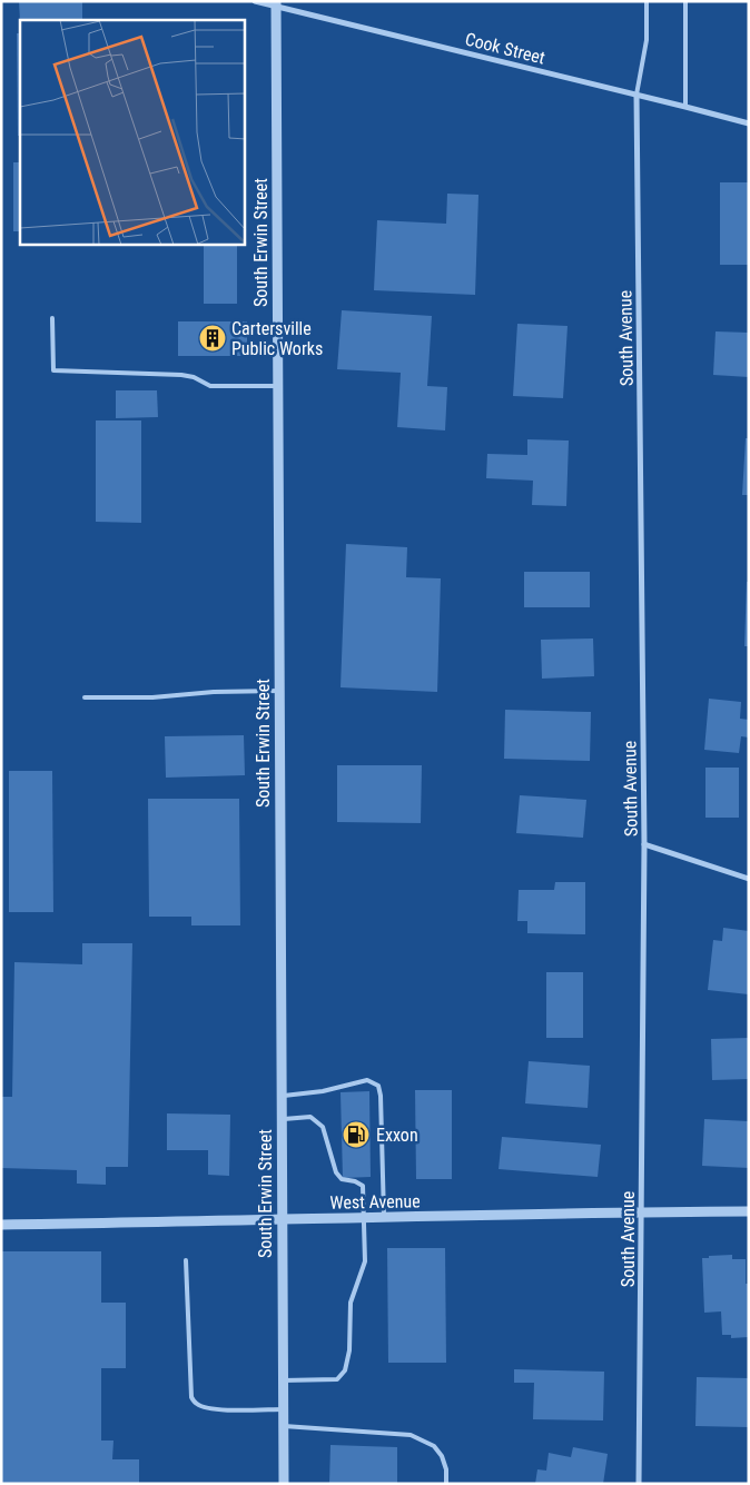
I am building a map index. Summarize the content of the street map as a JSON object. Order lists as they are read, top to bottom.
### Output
{
  "streets": {
    "street": [
      "Cook Street",
      "South Erwin Street",
      "South Avenue",
      "West Avenue"
    ]
  },
  "crossings": [
    ["Cook Street", "South Erwin Street"],
    ["Cook Street", "South Avenue"],
    ["South Erwin Street", "West Avenue"],
    ["South Avenue", "West Avenue"]
  ],
  "places": {
    "building": ["Cartersville Public Works"],
    "fuel station": ["Exxon"]
  }
}
